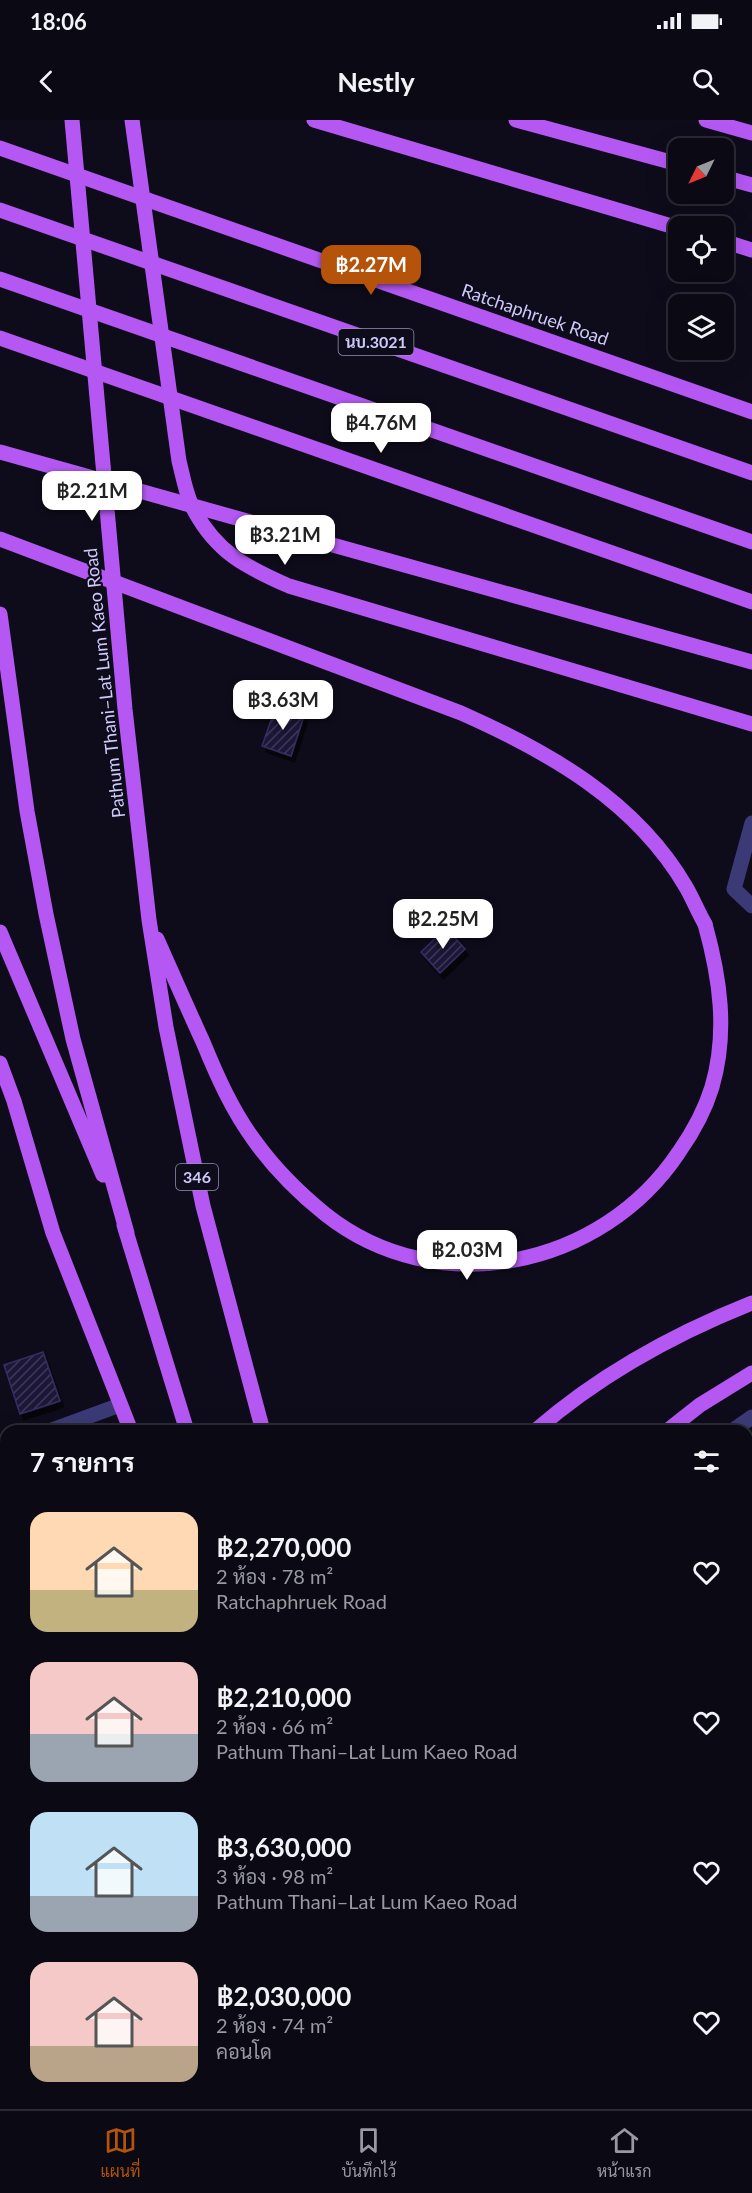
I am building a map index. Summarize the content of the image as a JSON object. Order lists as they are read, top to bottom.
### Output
{
  "streets": {
    "main road": [
      "Ratchaphruek Road",
      "นบ.3021",
      "Pathum Thani–Lat Lum Kaeo Road",
      "346"
    ]
  },
  "crossings": [
    ["Pathum Thani–Lat Lum Kaeo Road", "346"]
  ],
  "north": "bottom left",
  "page": {
    "status": "18:06",
    "header": "Nestly",
    "price": [
      "฿2.27M",
      "฿4.76M",
      "฿2.21M",
      "฿3.21M",
      "฿3.63M",
      "฿2.25M",
      "฿2.03M"
    ],
    "heading": "7 รายการ",
    "list": [
      {
        "name": "฿2,270,000",
        "note": "2 ห้อง · 78 m² · Ratchaphruek Road"
      },
      {
        "name": "฿2,210,000",
        "note": "2 ห้อง · 66 m² · Pathum Thani–Lat Lum Kaeo Road"
      },
      {
        "name": "฿3,630,000",
        "note": "3 ห้อง · 98 m² · Pathum Thani–Lat Lum Kaeo Road"
      },
      {
        "name": "฿2,030,000",
        "note": "2 ห้อง · 74 m² · คอนโด"
      }
    ],
    "tabs": ["แผนที่", "บันทึกไว้", "หน้าแรก"]
  }
}
